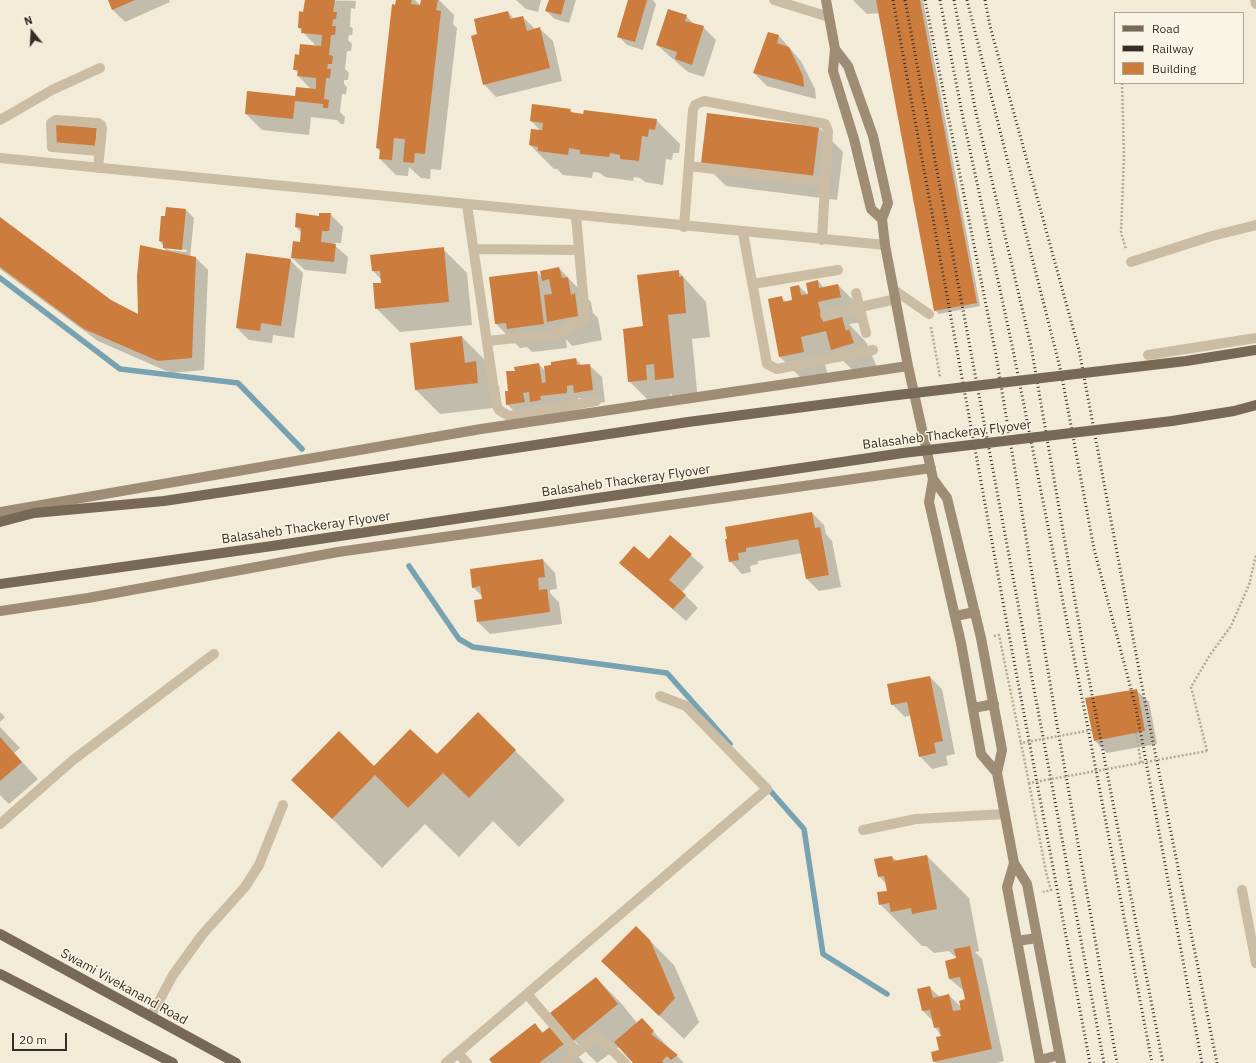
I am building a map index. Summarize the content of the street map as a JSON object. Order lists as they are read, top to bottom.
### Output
{
  "streets": {
    "main road": ["Balasaheb Thackeray Flyover", "Swami Vivekanand Road"]
  },
  "legend": ["Road", "Railway", "Building"],
  "scale_bar": "20 m",
  "north": "top"
}
